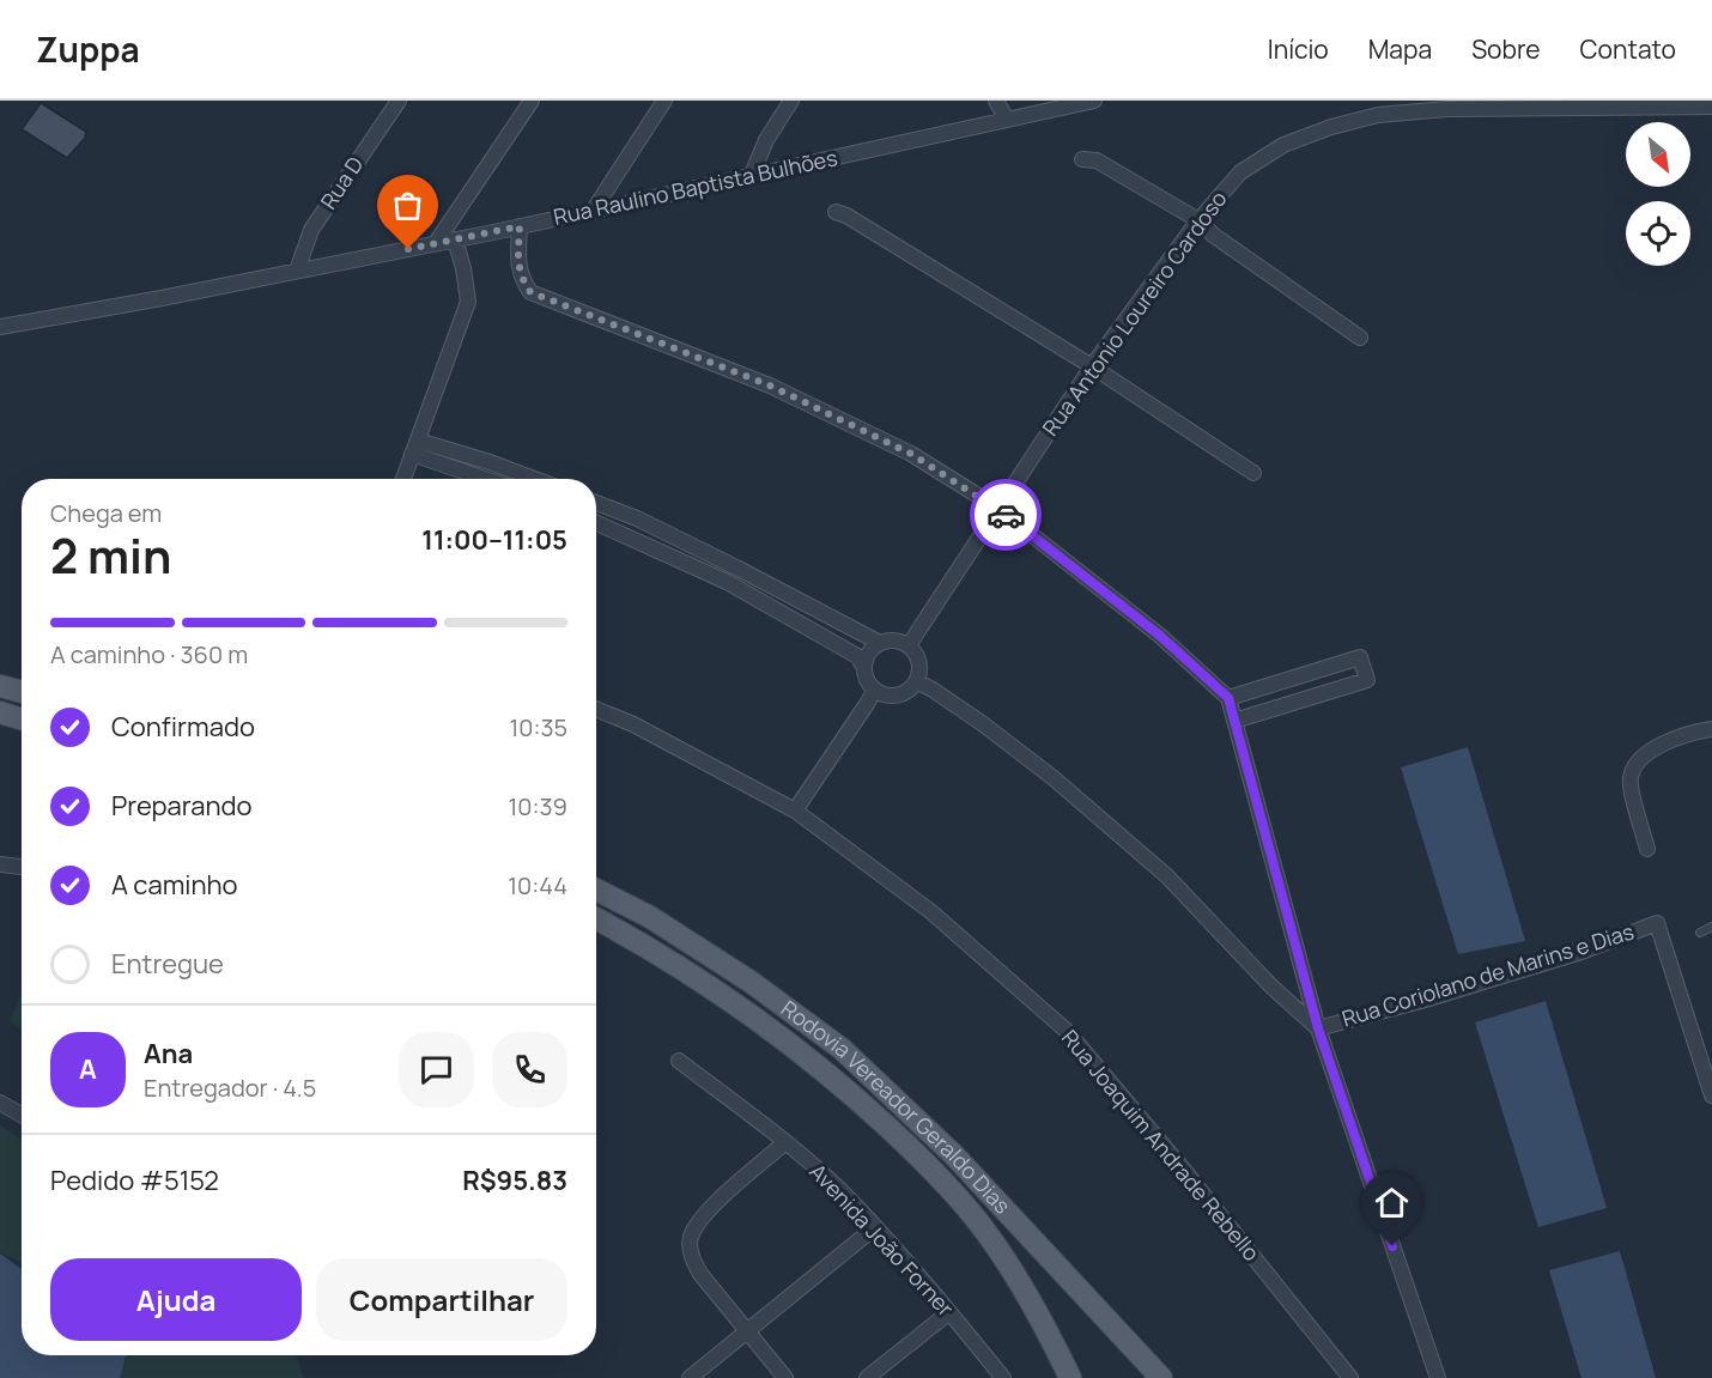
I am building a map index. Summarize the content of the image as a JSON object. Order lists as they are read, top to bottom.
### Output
{
  "streets": {
    "main road": ["Rodovia Vereador Geraldo Dias"],
    "street": [
      "Rua D",
      "Rua Raulino Baptista Bulhões",
      "Rua Antonio Loureiro Cardoso",
      "Rua Coriolano de Marins e Dias",
      "Rua Joaquim Andrade Rebello",
      "Avenida João Forner"
    ]
  },
  "crossings": [
    ["Rua D", "Rua Raulino Baptista Bulhões"]
  ],
  "north": "bottom right",
  "page": {
    "header": "Zuppa",
    "nav": [
      "Início",
      "Mapa",
      "Sobre",
      "Contato"
    ],
    "heading": ["2 min", "Chega em", "11:00–11:05"],
    "panel": [
      "Ana",
      "Entregador · 4.5",
      "Pedido #5152",
      "R$95.83"
    ],
    "bar": "A caminho · 360 m",
    "list": [
      ["Confirmado", "10:35"],
      ["Preparando", "10:39"],
      ["A caminho", "10:44"],
      "Entregue"
    ],
    "round": "A",
    "buttons": ["Ajuda", "Compartilhar"]
  }
}
